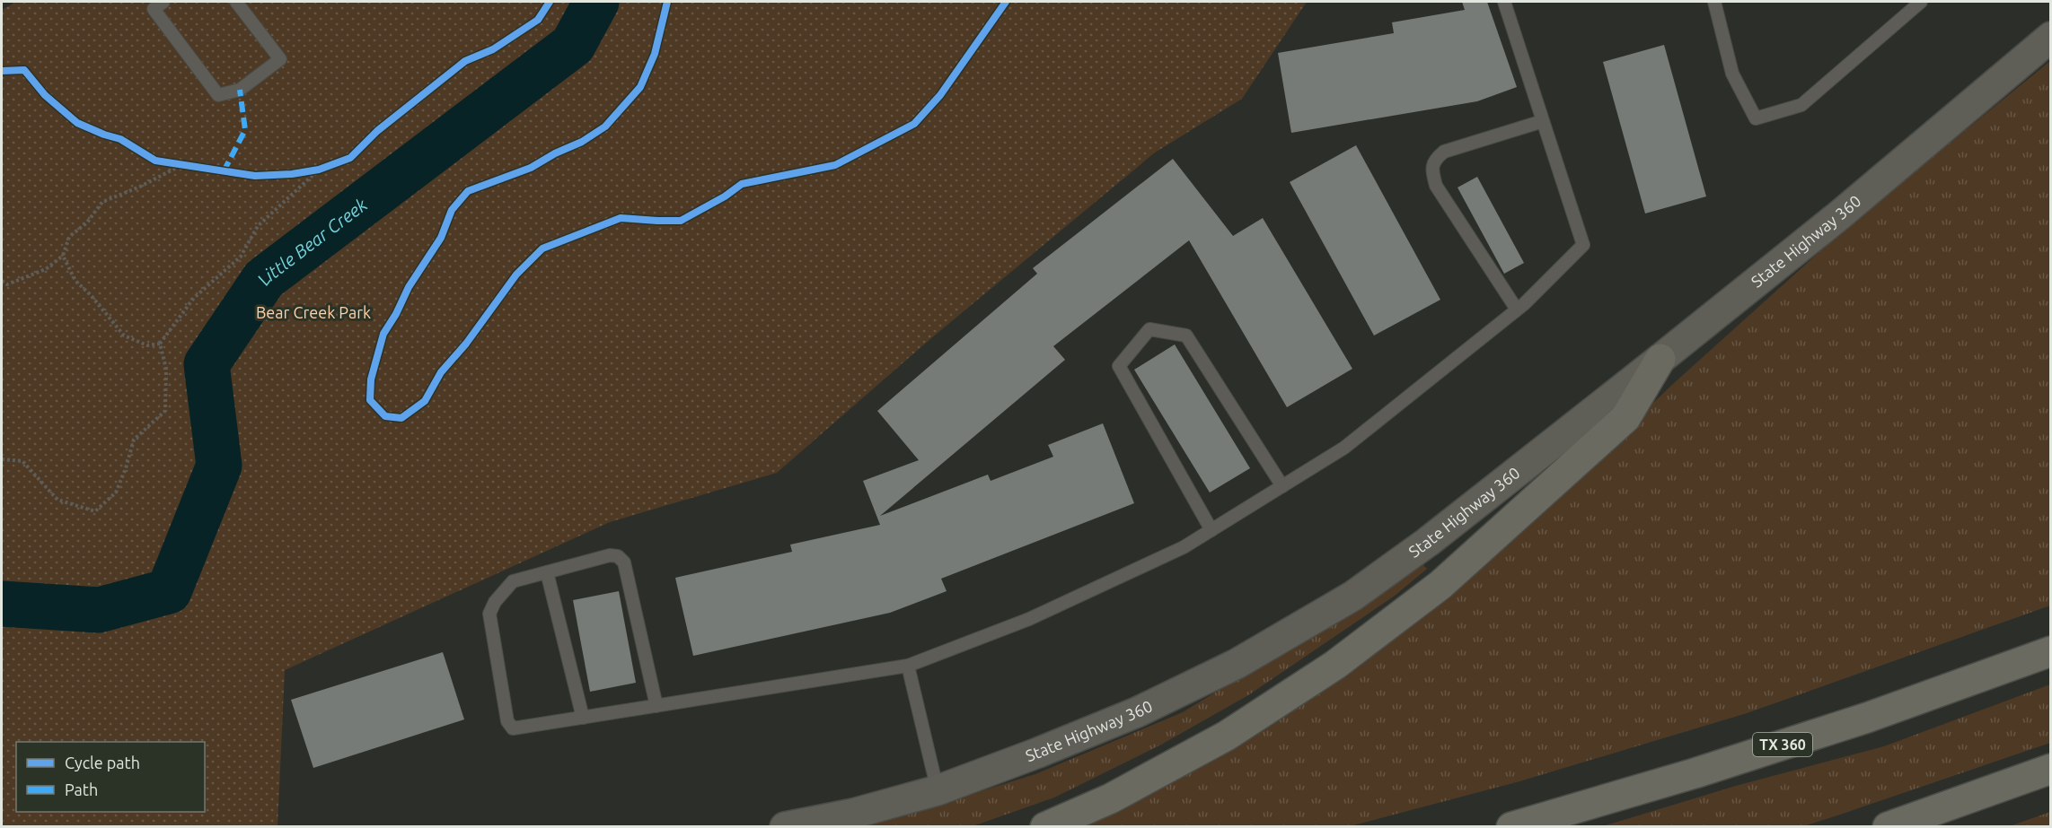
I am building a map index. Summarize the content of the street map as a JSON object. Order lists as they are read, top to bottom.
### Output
{
  "streets": {
    "highway": ["TX 360"],
    "main road": ["State Highway 360"]
  },
  "water": ["Little Bear Creek"],
  "parks": ["Bear Creek Park"],
  "legend": ["Cycle path", "Path"]
}
